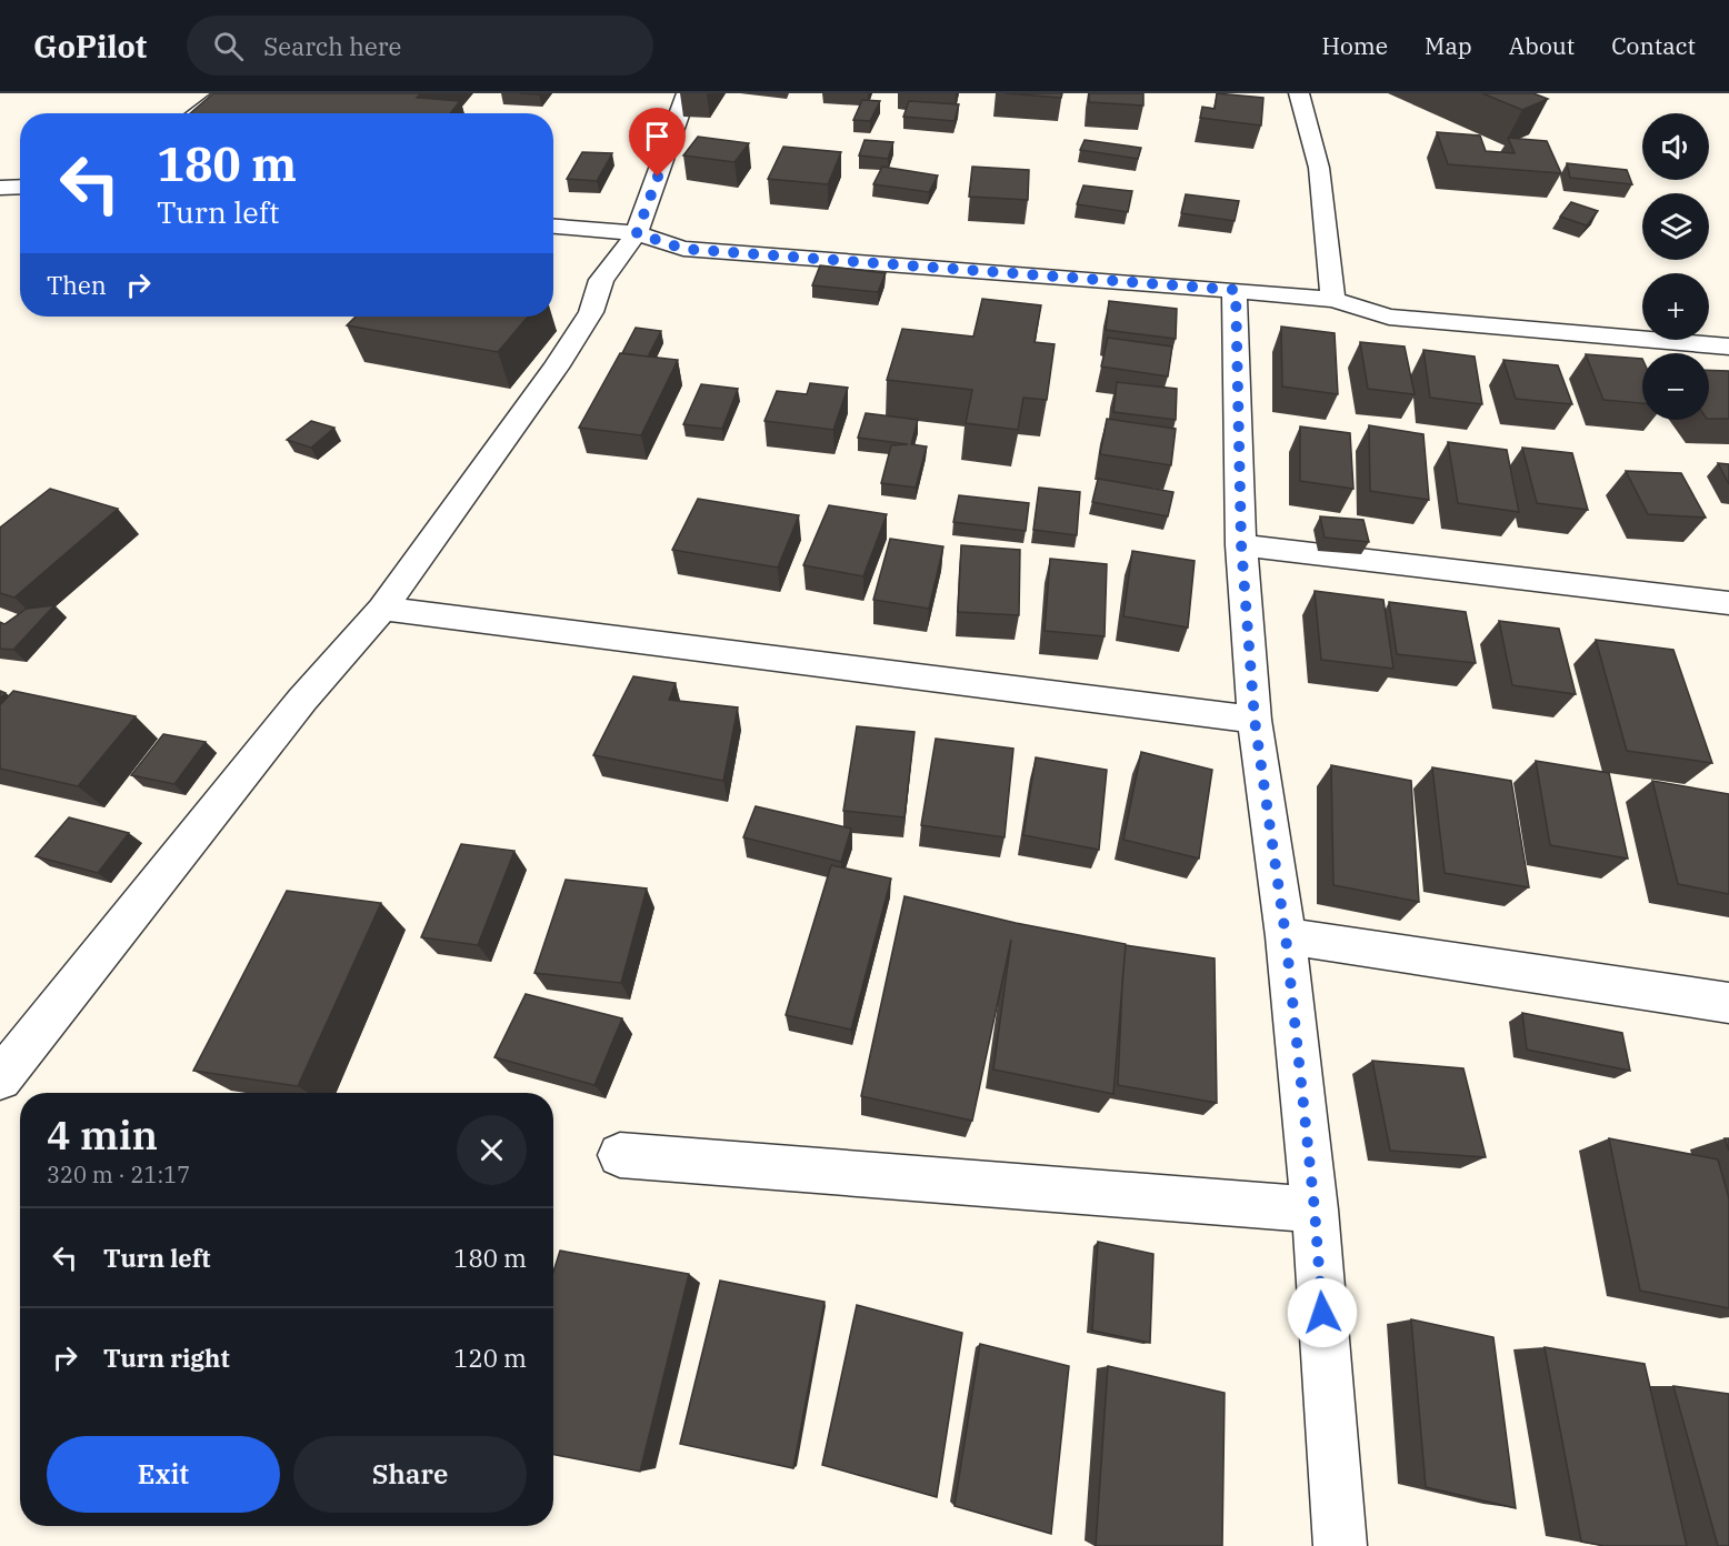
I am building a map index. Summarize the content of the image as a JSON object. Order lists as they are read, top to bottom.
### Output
{
  "page": {
    "header": "GoPilot",
    "search": "Search here",
    "nav": [
      "Home",
      "Map",
      "About",
      "Contact"
    ],
    "map_buttons": ["+", "−"],
    "turn": ["180 m", "Turn left"],
    "then": "Then",
    "heading": ["4 min", "320 m · 21:17"],
    "list": [
      {
        "name": "Turn left",
        "value": "180 m"
      },
      {
        "name": "Turn right",
        "value": "120 m"
      }
    ],
    "buttons": ["Exit", "Share"]
  }
}
